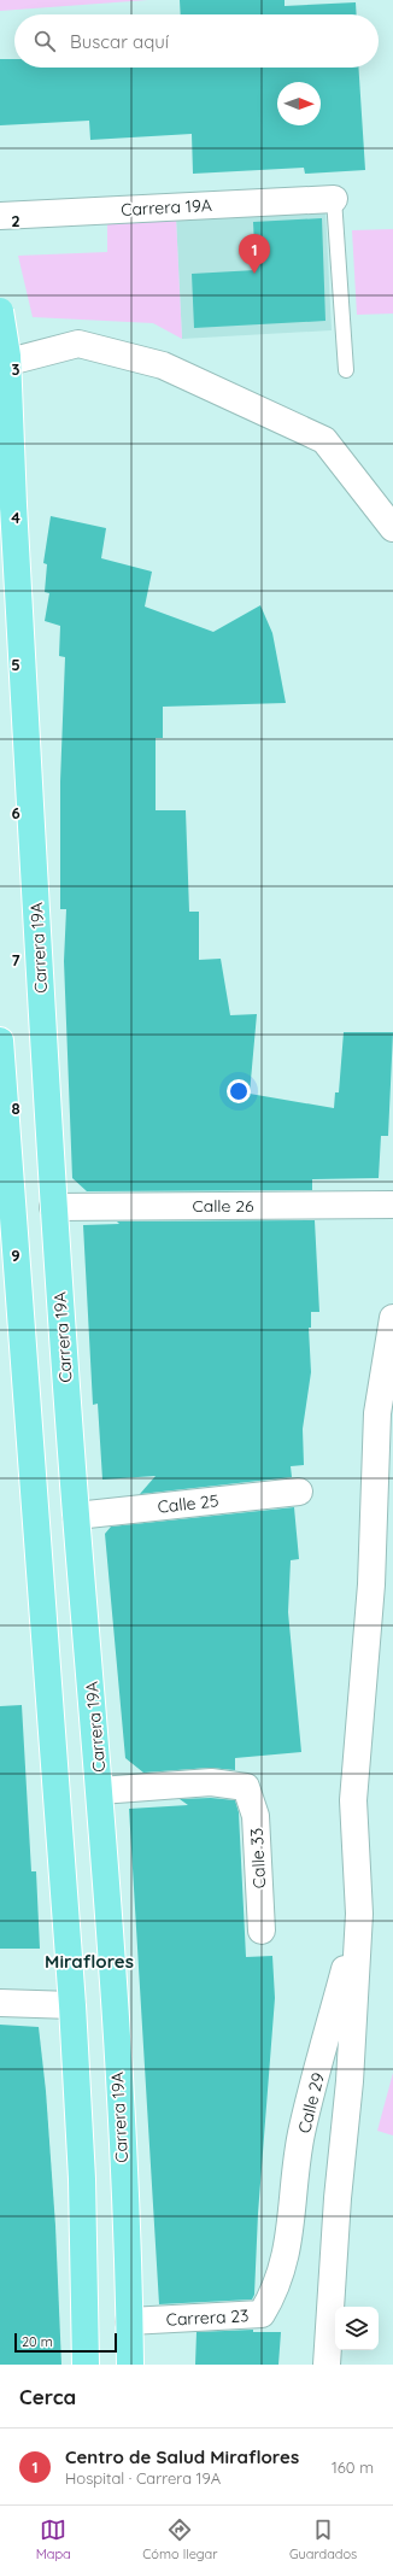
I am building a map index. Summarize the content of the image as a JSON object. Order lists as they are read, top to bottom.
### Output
{
  "streets": {
    "main road": ["Carrera 19A"],
    "street": [
      "Calle 26",
      "Calle 25",
      "Calle 33",
      "Calle 29",
      "Carrera 23"
    ]
  },
  "crossings": [
    ["Carrera 19A", "Calle 26"],
    ["Carrera 19A", "Calle 25"],
    ["Carrera 19A", "Calle 33"],
    ["Carrera 19A", "Carrera 23"],
    ["Calle 29", "Carrera 23"]
  ],
  "districts": ["Miraflores"],
  "scale_bar": "20 m",
  "north": "right",
  "page": {
    "search": "Buscar aquí",
    "pins": "1",
    "scale": "20 m",
    "heading": "Cerca",
    "list": [
      {
        "mark": "1",
        "name": "Centro de Salud Miraflores",
        "note": "Hospital · Carrera 19A",
        "value": "160 m"
      }
    ],
    "nav": ["Mapa", "Cómo llegar", "Guardados"]
  },
  "grid": {
    "rows": [
      "2",
      "3",
      "4",
      "5",
      "6",
      "7",
      "8",
      "9"
    ]
  }
}
